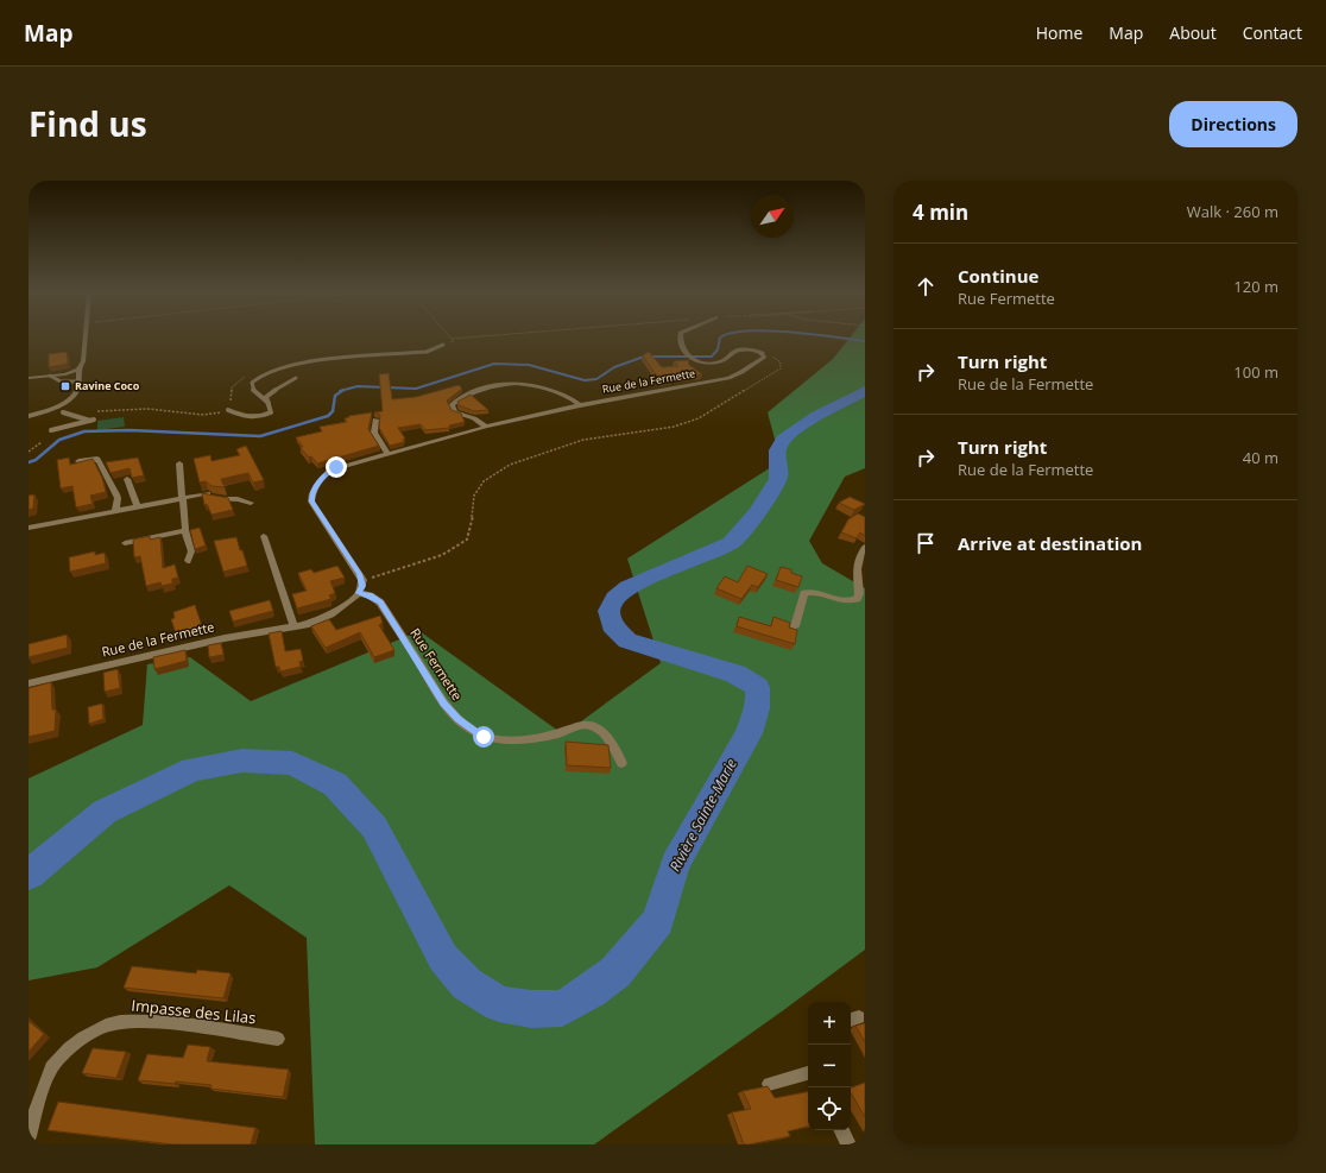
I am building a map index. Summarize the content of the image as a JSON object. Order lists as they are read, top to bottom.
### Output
{
  "streets": {
    "street": ["Rue de la Fermette", "Rue Fermette", "Impasse des Lilas"]
  },
  "crossings": [
    ["Rue de la Fermette", "Rue Fermette"]
  ],
  "water": ["Rivière Sainte-Marie"],
  "places": {
    "transit": ["Ravine Coco"]
  },
  "north": "top right",
  "page": {
    "header": "Map",
    "nav": [
      "Home",
      "Map",
      "About",
      "Contact"
    ],
    "title": "Find us",
    "buttons": "Directions",
    "heading": ["4 min", "Walk · 260 m"],
    "list": [
      ["Continue", "Rue Fermette", "120 m"],
      ["Turn right", "Rue de la Fermette", "100 m"],
      ["Turn right", "Rue de la Fermette", "40 m"],
      "Arrive at destination"
    ],
    "map_buttons": ["+", "−"]
  }
}
